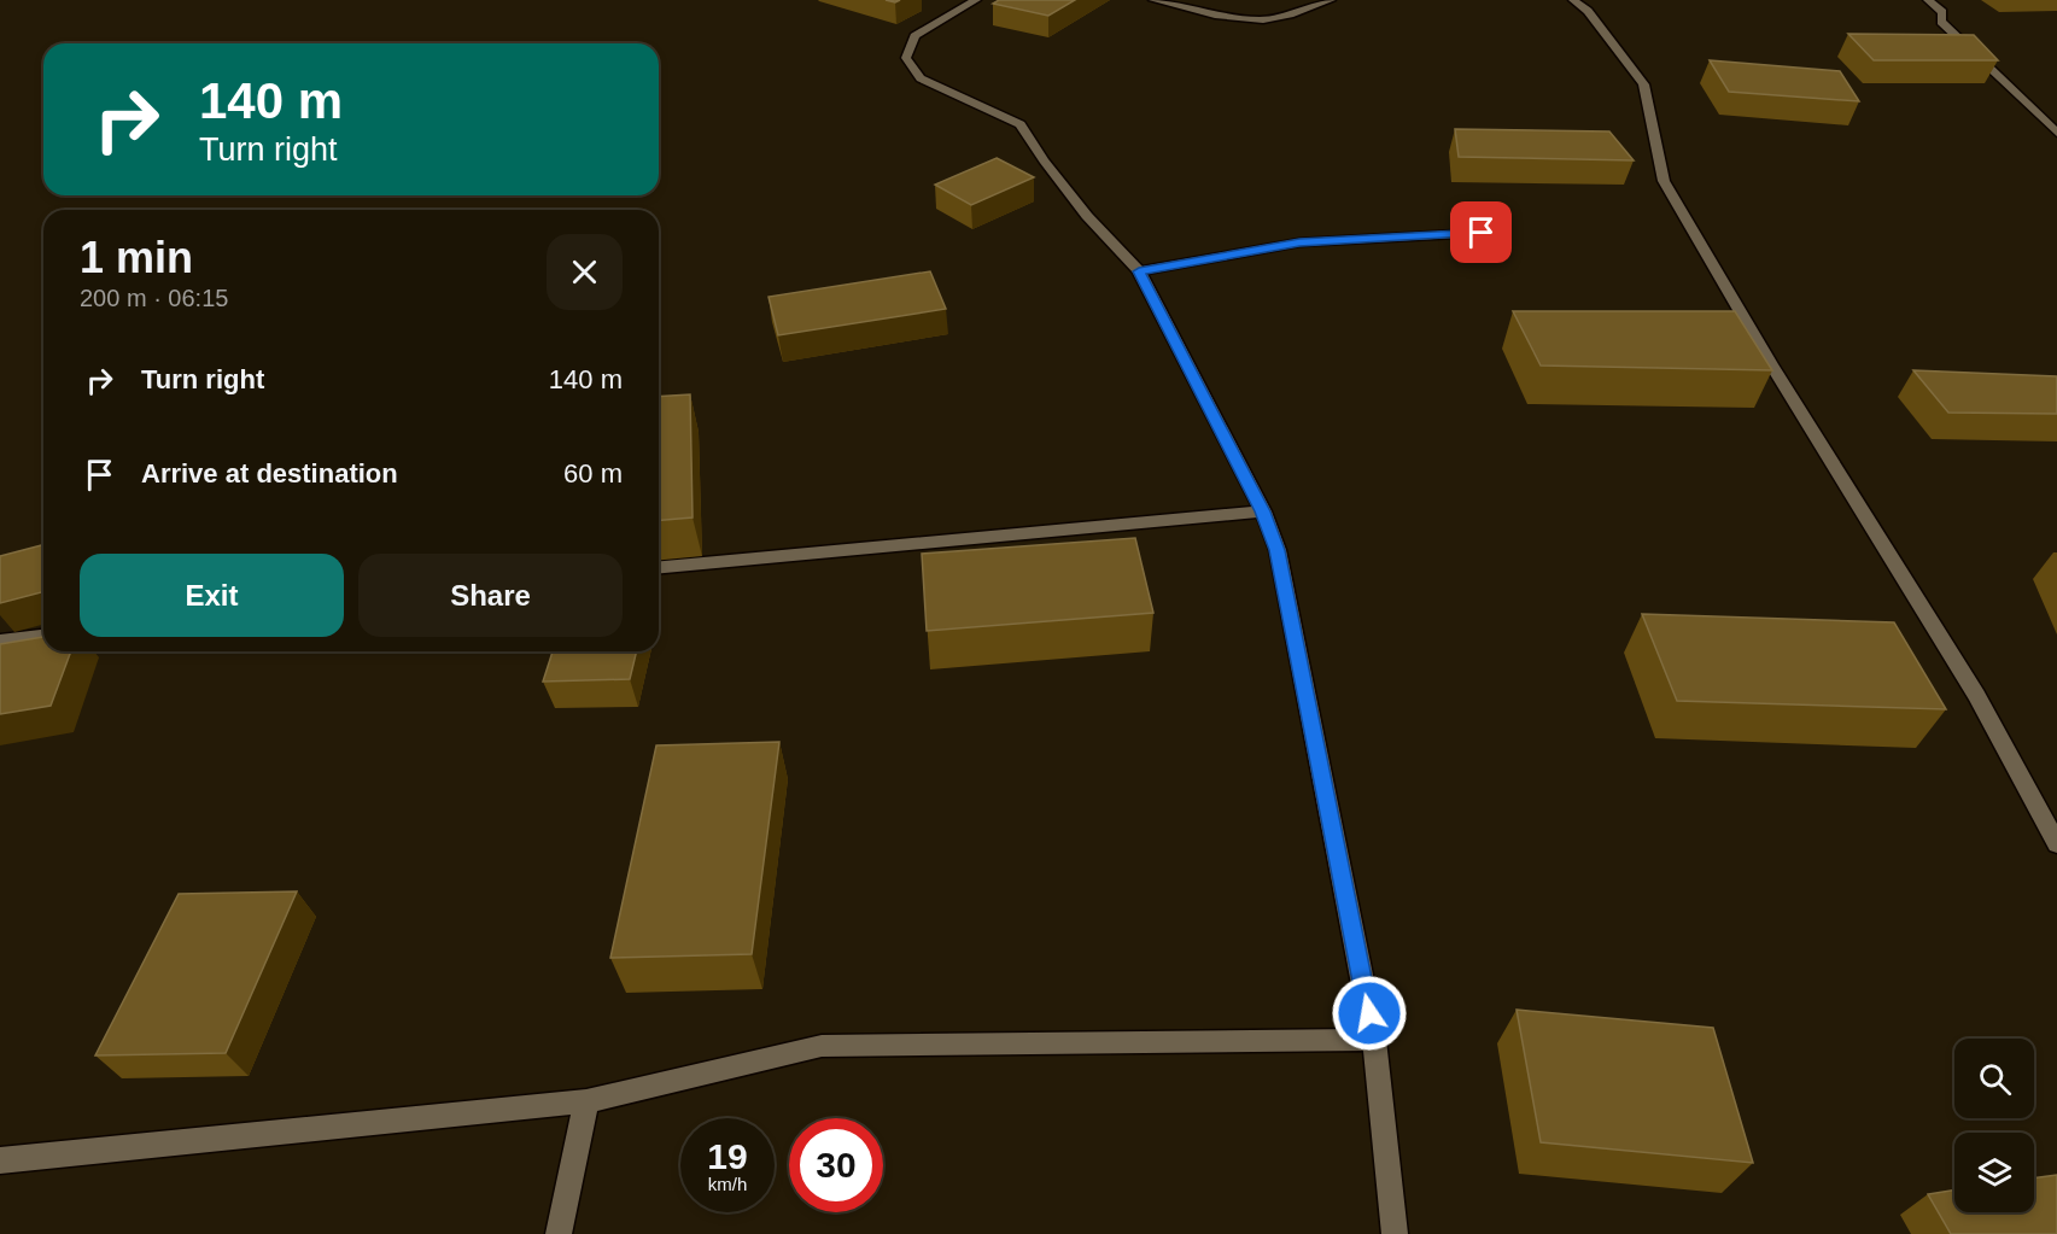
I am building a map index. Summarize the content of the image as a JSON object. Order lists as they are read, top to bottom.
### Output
{
  "page": {
    "turn": ["140 m", "Turn right"],
    "heading": ["1 min", "200 m · 06:15"],
    "list": [
      {
        "name": "Turn right",
        "value": "140 m"
      },
      {
        "name": "Arrive at destination",
        "value": "60 m"
      }
    ],
    "buttons": ["Exit", "Share"],
    "speed": "19 km/h",
    "limit": "30"
  }
}
